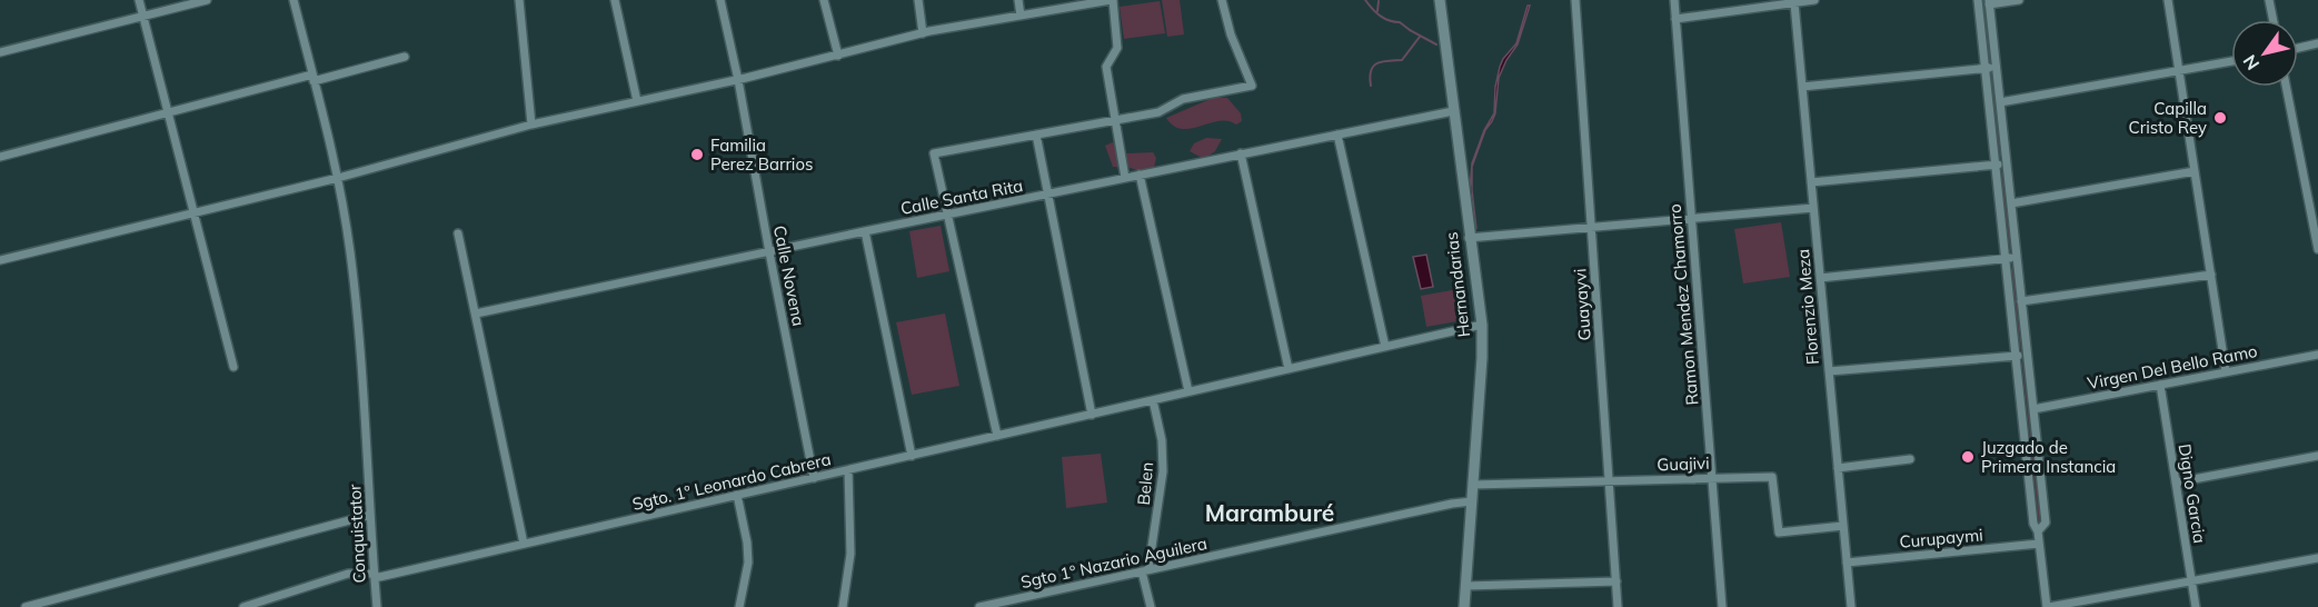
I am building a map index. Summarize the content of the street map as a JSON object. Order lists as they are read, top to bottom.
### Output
{
  "streets": {
    "street": [
      "Calle Santa Rita",
      "Calle Novena",
      "Hernandarias",
      "Guayayvi",
      "Ramon Mendez Chamorro",
      "Florenzio Meza",
      "Virgen Del Bello Ramo",
      "Guajivi",
      "Sgto. 1º Leonardo Cabrera",
      "Belen",
      "Digno Garcia",
      "Conquistator",
      "Curupaymi",
      "Sgto 1º Nazario Aguilera"
    ]
  },
  "crossings": [
    ["Calle Santa Rita", "Calle Novena"],
    ["Calle Santa Rita", "Hernandarias"],
    ["Calle Novena", "Sgto. 1º Leonardo Cabrera"],
    ["Hernandarias", "Guajivi"],
    ["Hernandarias", "Sgto. 1º Leonardo Cabrera"],
    ["Hernandarias", "Sgto 1º Nazario Aguilera"],
    ["Guayayvi", "Guajivi"],
    ["Ramon Mendez Chamorro", "Guajivi"],
    ["Florenzio Meza", "Guajivi"],
    ["Florenzio Meza", "Curupaymi"],
    ["Virgen Del Bello Ramo", "Digno Garcia"],
    ["Sgto. 1º Leonardo Cabrera", "Belen"],
    ["Sgto. 1º Leonardo Cabrera", "Conquistator"],
    ["Belen", "Sgto 1º Nazario Aguilera"]
  ],
  "districts": ["Maramburé"],
  "places": ["Capilla Cristo Rey", "Familia Perez Barrios", "Juzgado de Primera Instancia"],
  "north": "bottom left"
}
